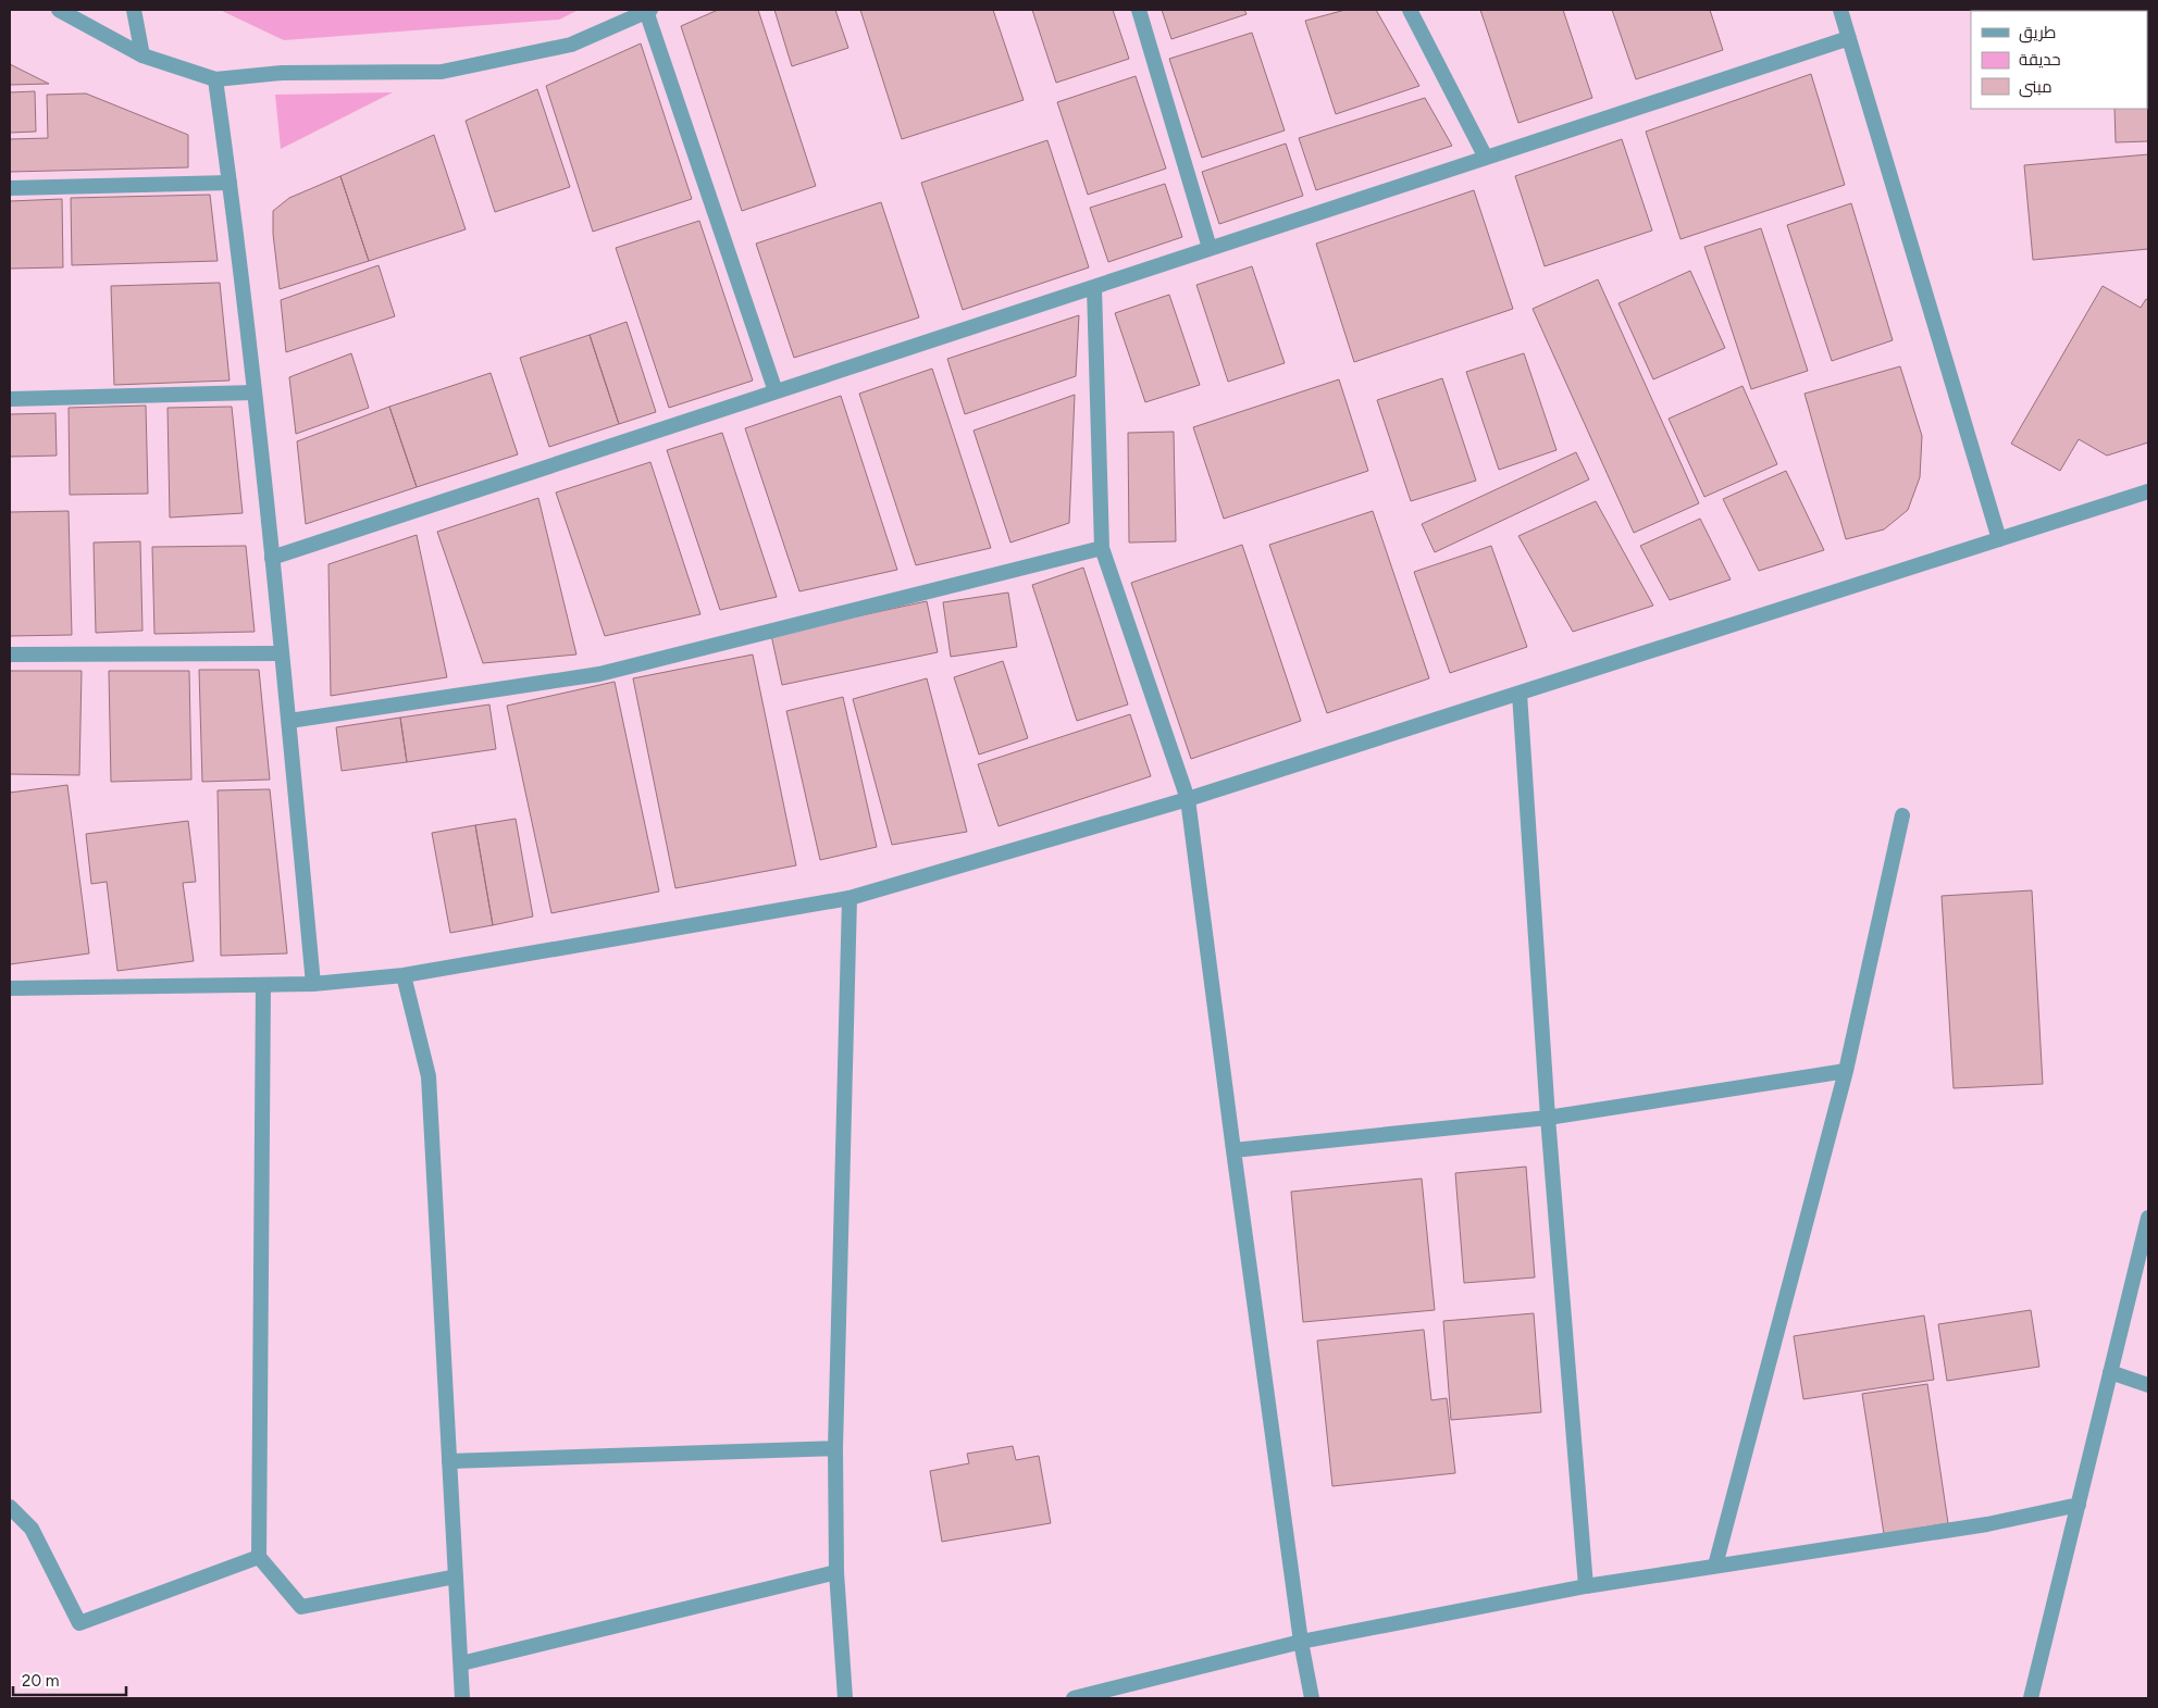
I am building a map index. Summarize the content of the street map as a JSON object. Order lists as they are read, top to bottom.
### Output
{
  "legend": ["طريق", "حديقة", "مبنى"],
  "scale_bar": "20 m"
}
